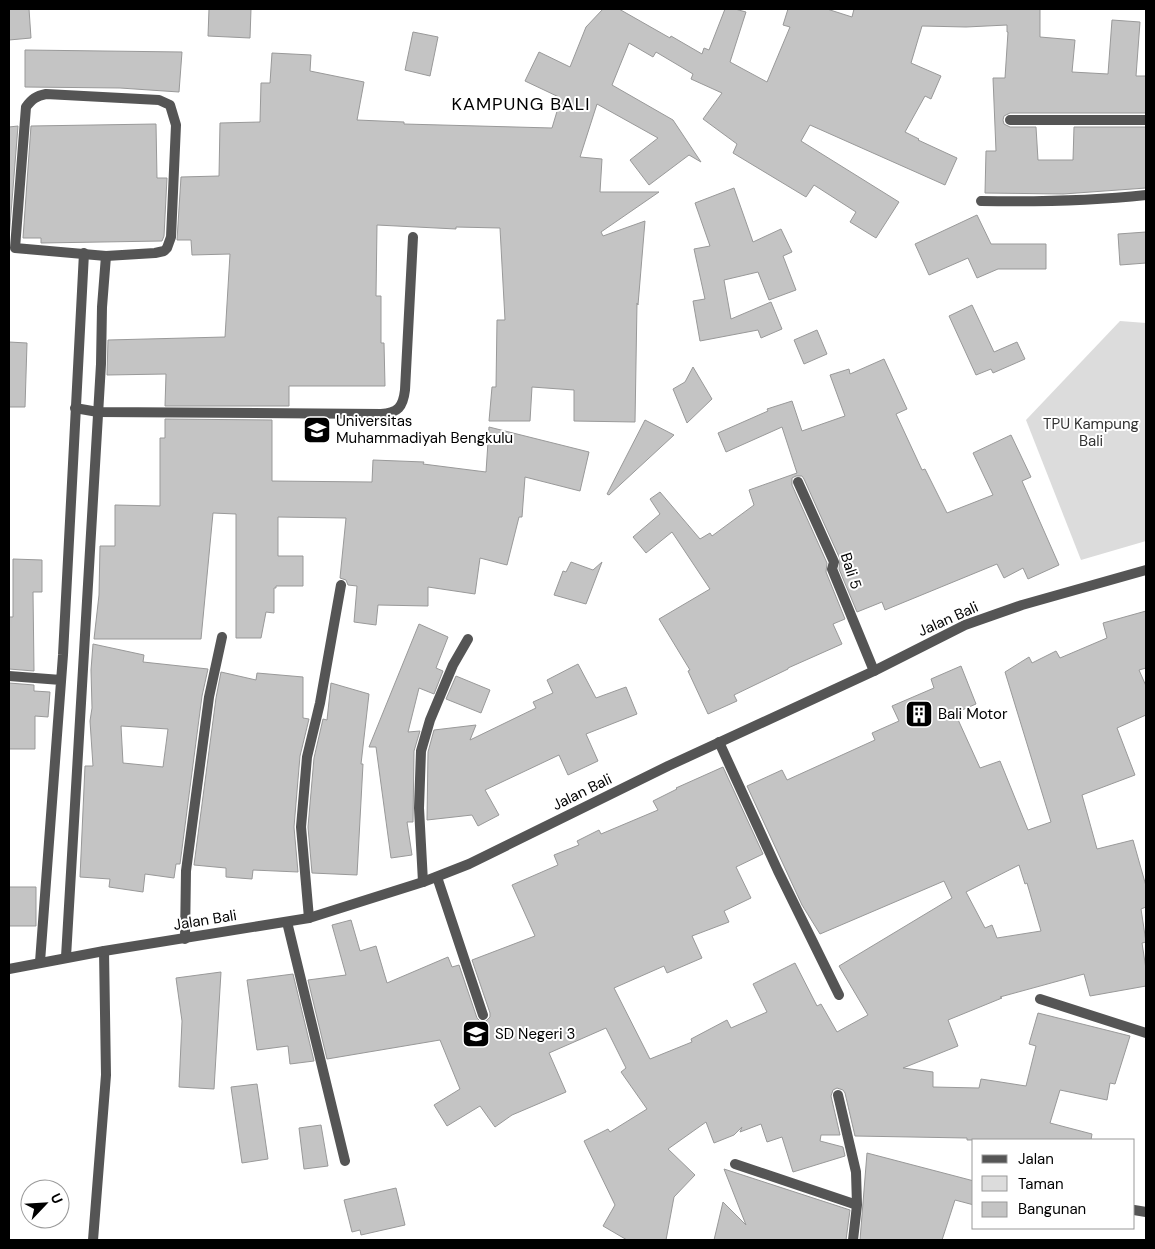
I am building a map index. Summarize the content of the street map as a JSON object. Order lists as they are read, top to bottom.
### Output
{
  "streets": {
    "street": ["Bali 5", "Jalan Bali"]
  },
  "crossings": [
    ["Bali 5", "Jalan Bali"]
  ],
  "districts": ["KAMPUNG BALI"],
  "parks": ["TPU Kampung Bali"],
  "places": {
    "school or university": ["Universitas Muhammadiyah Bengkulu", "SD Negeri 3"],
    "building": ["Bali Motor"]
  },
  "legend": ["Jalan", "Taman", "Bangunan"],
  "north": "top right"
}
